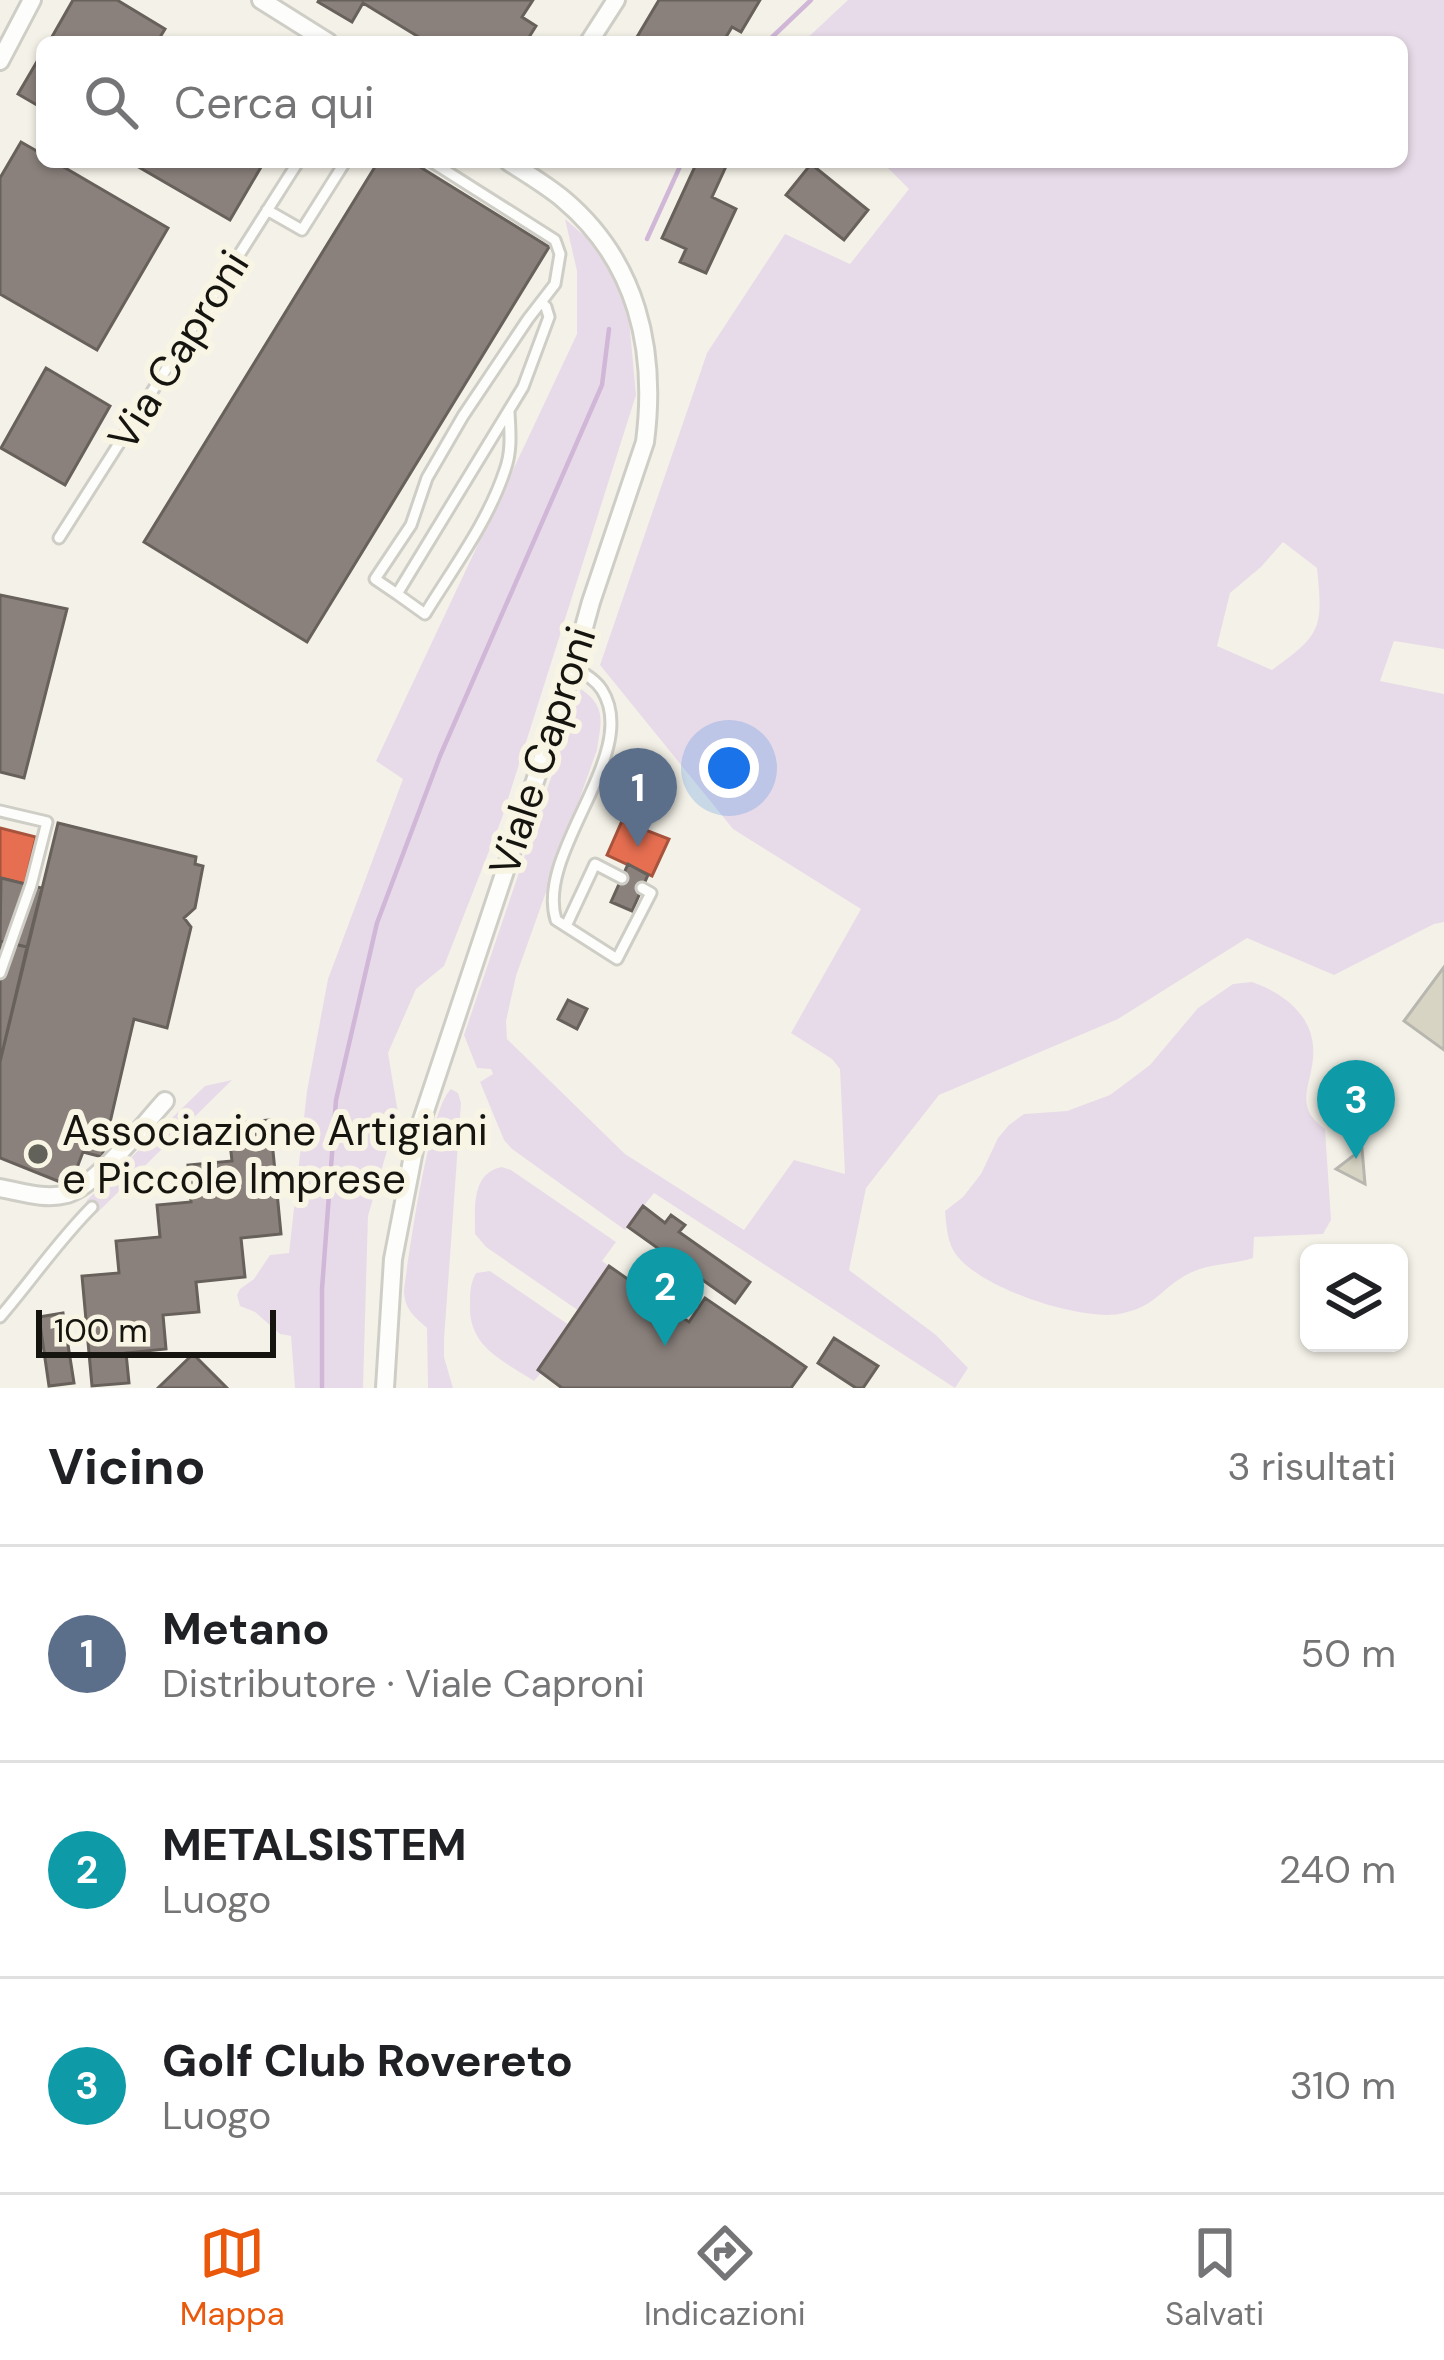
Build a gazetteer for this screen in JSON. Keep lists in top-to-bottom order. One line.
{"streets":{"street":["Viale Caproni"],"lane":["Via Caproni"]},"places":["Associazione Artigiani e Piccole Imprese"],"scale_bar":"100 m","page":{"search":"Cerca qui","pins":["1","3","2"],"scale":"100 m","heading":["Vicino","3 risultati"],"list":[{"mark":"1","name":"Metano","note":"Distributore · Viale Caproni","value":"50 m"},{"mark":"2","name":"METALSISTEM","note":"Luogo","value":"240 m"},{"mark":"3","name":"Golf Club Rovereto","note":"Luogo","value":"310 m"}],"nav":["Mappa","Indicazioni","Salvati"]}}
